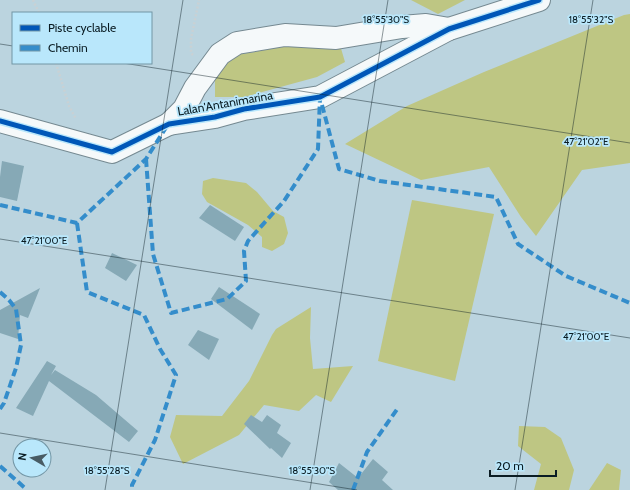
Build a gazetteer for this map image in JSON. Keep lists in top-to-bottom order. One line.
{"streets":{"street":["Lalan'Antanimarina"]},"legend":["Piste cyclable","Chemin"],"scale_bar":"20 m","north":"left","coordinates":["18°55'30\"S","18°55'32\"S","47°21'02\"E","47°21'00\"E","18°55'28\"S"]}
